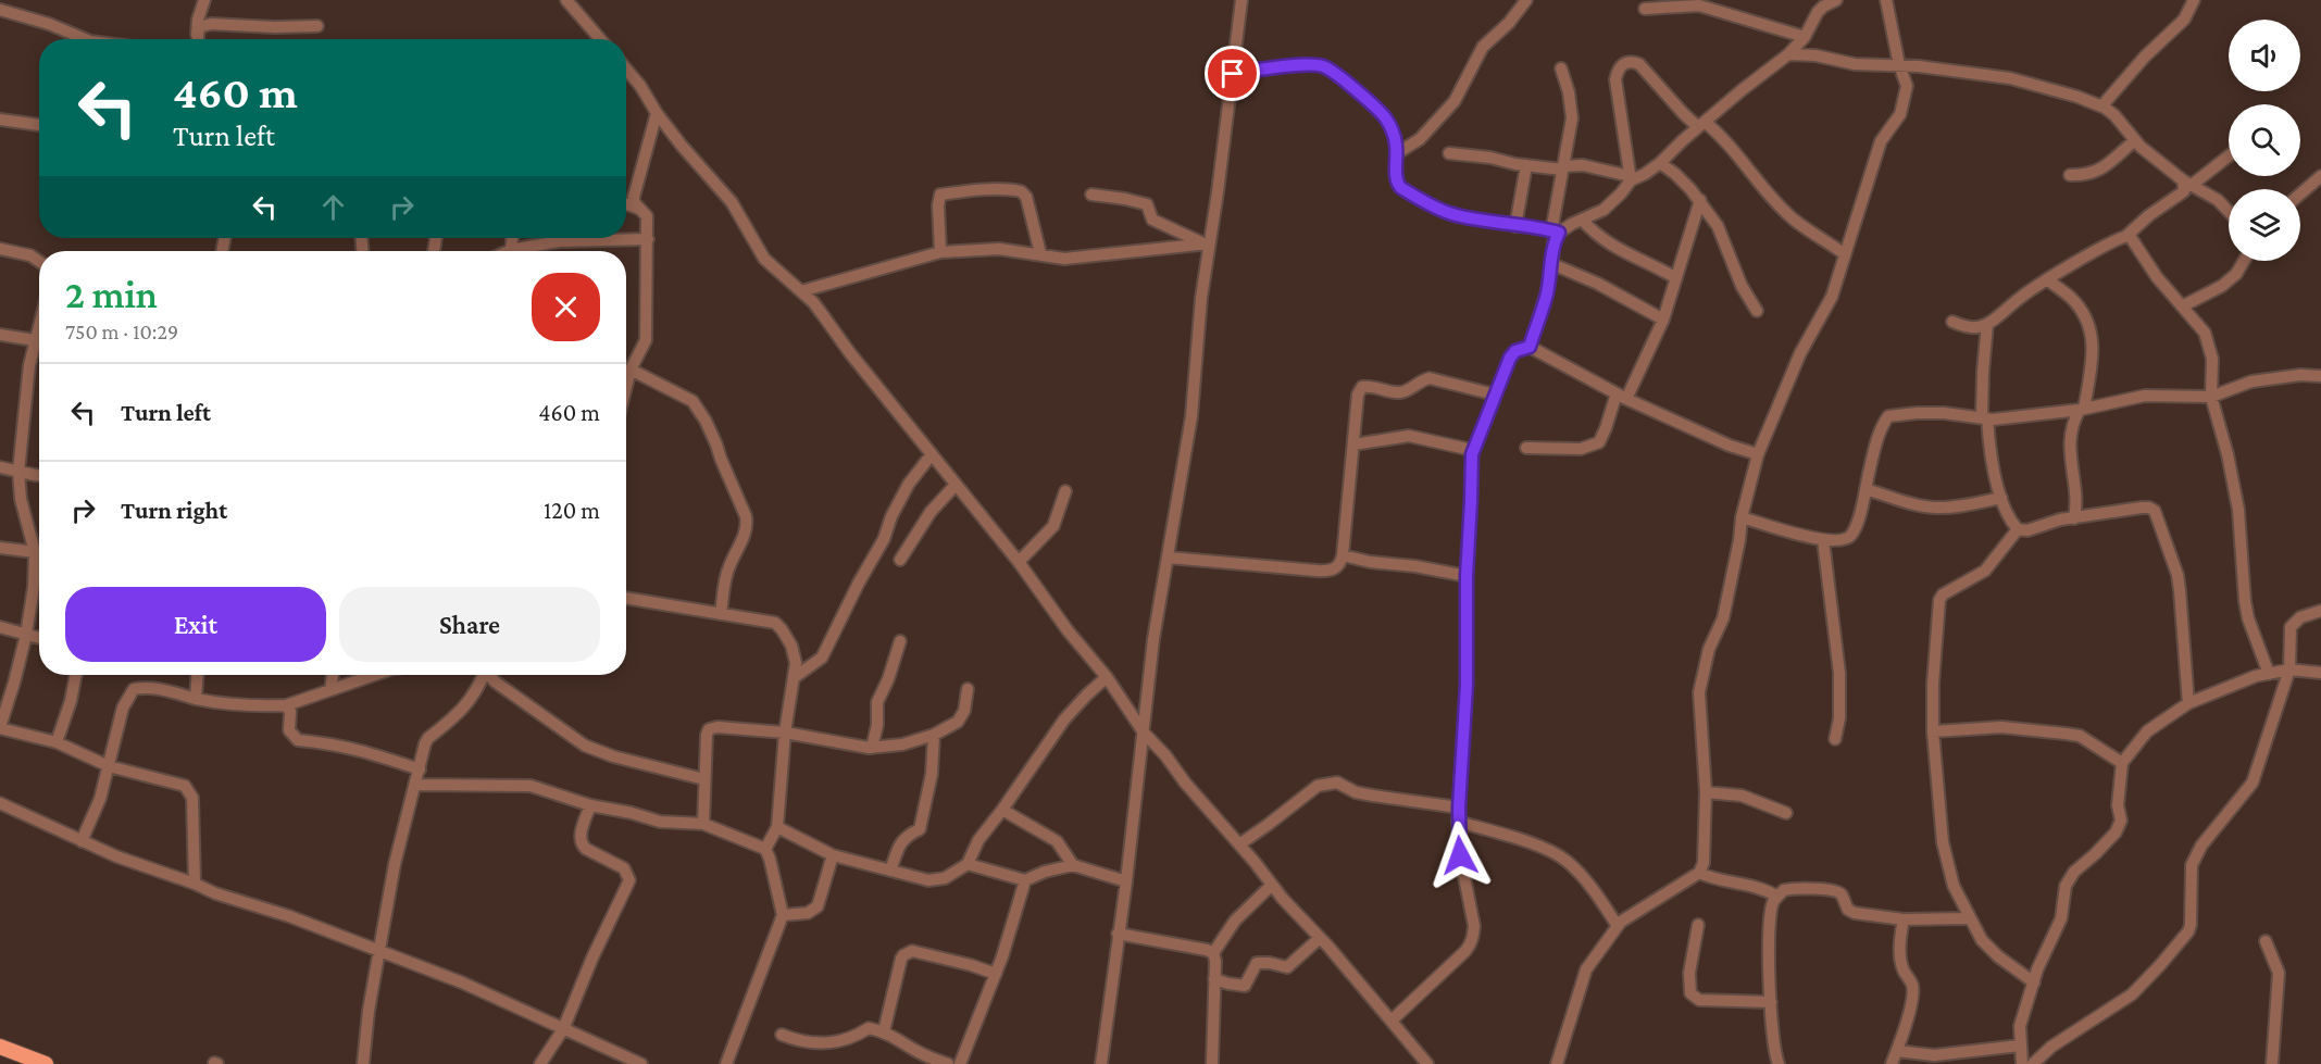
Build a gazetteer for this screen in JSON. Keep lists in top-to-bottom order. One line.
{"page":{"turn":["460 m","Turn left"],"heading":["2 min","750 m · 10:29"],"list":[{"name":"Turn left","value":"460 m"},{"name":"Turn right","value":"120 m"}],"buttons":["Exit","Share"]}}
